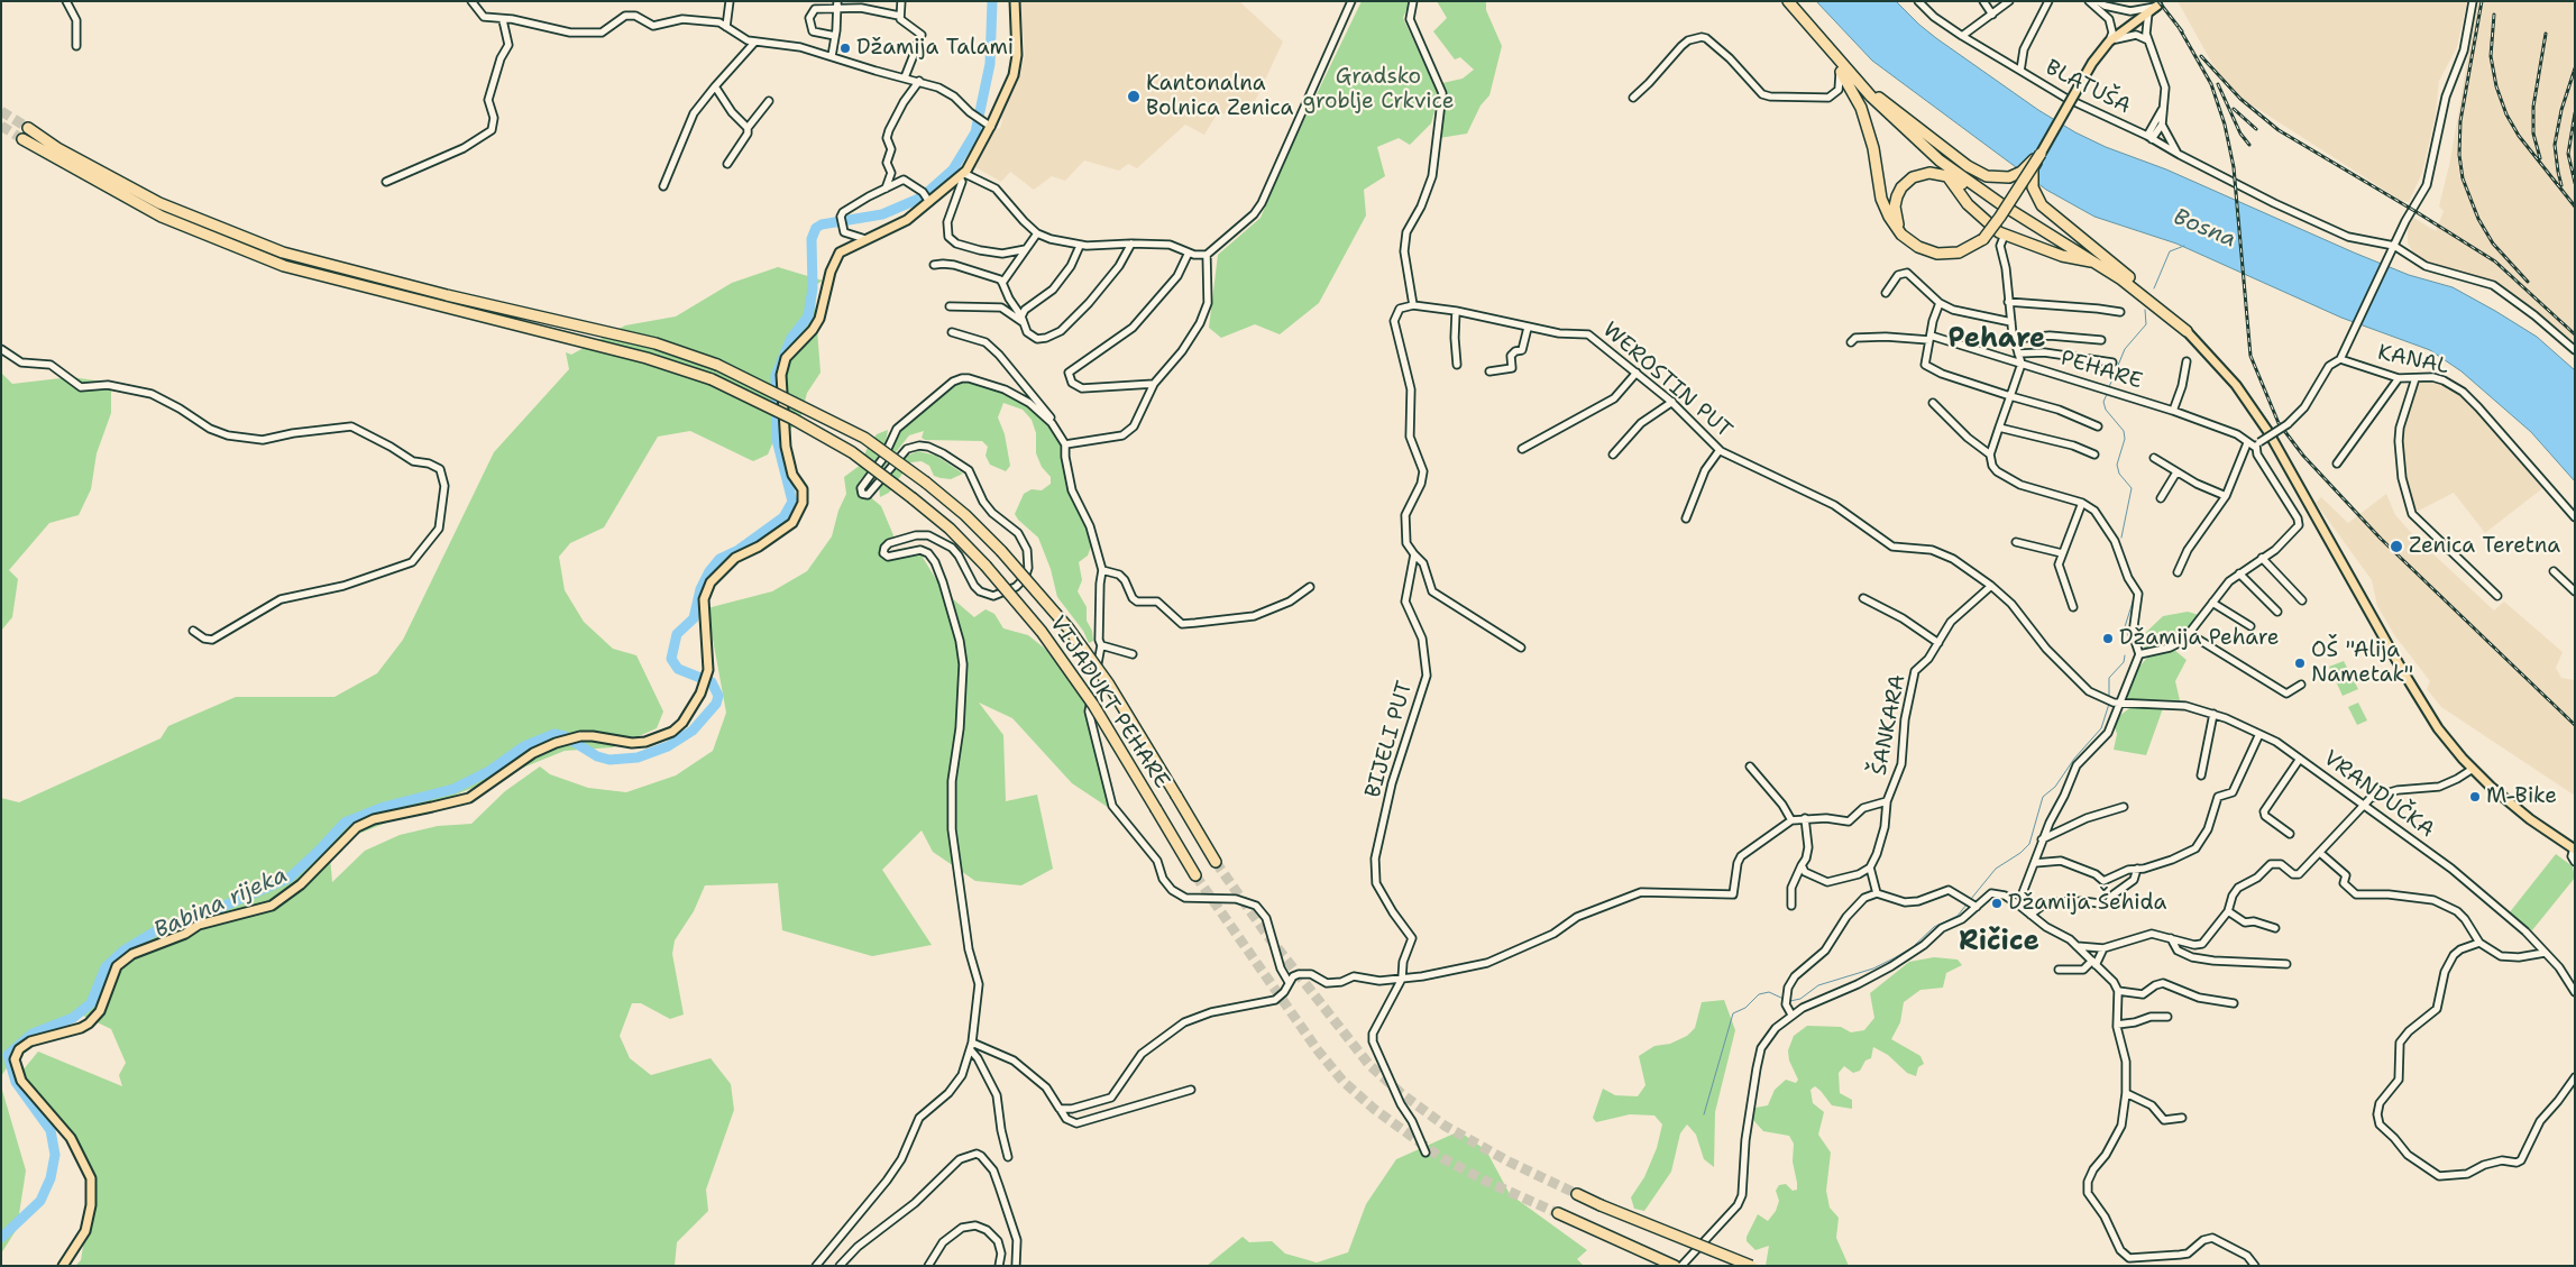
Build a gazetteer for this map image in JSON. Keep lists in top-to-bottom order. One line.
{"streets":{"highway":["VIJADUKT PEHARE"],"street":["BLATUŠA","KANAL","PEHARE","WEROSTIN PUT","ŠANKARA","BIJELI PUT","VRANDUČKA"]},"crossings":[["WEROSTIN PUT","ŠANKARA"],["WEROSTIN PUT","BIJELI PUT"],["WEROSTIN PUT","VRANDUČKA"]],"districts":["Pehare","Ričice"],"water":["Bosna","Babina rijeka"],"parks":["Gradsko groblje Crkvice"],"places":["Džamija Talami","Kantonalna Bolnica Zenica","Zenica Teretna","Džamija Pehare","OŠ \"Alija Nametak\"","M-Bike","Džamija Šehida"]}
